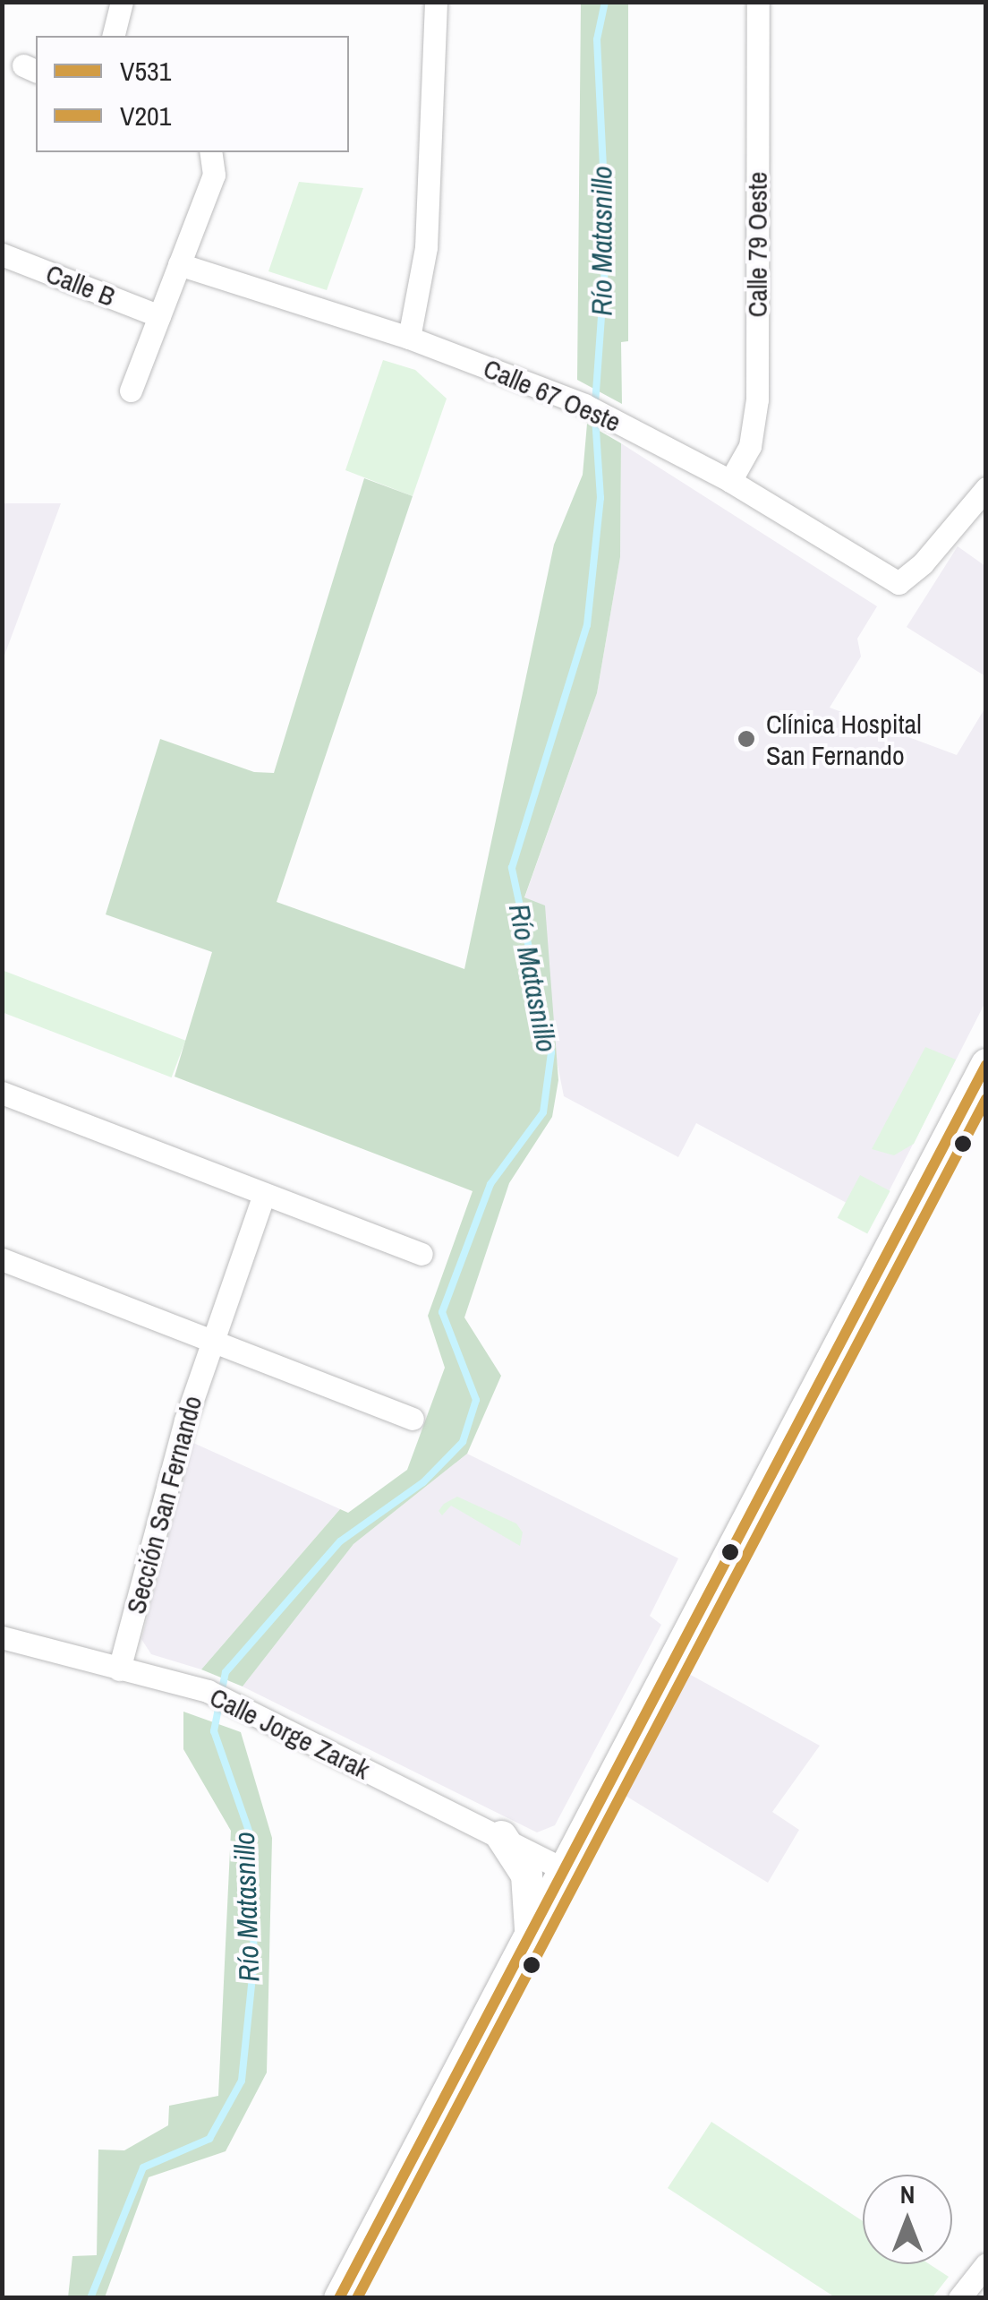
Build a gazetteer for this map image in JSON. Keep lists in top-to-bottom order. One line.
{"streets":{"street":["Calle 79 Oeste","Calle B","Calle 67 Oeste","Sección San Fernando","Calle Jorge Zarak"]},"crossings":[["Calle 79 Oeste","Calle 67 Oeste"],["Sección San Fernando","Calle Jorge Zarak"]],"water":["Río Matasnillo"],"places":["Clínica Hospital San Fernando"],"lines":["transit line V531","transit line V201"],"legend":["V531","V201"],"north":"top"}
